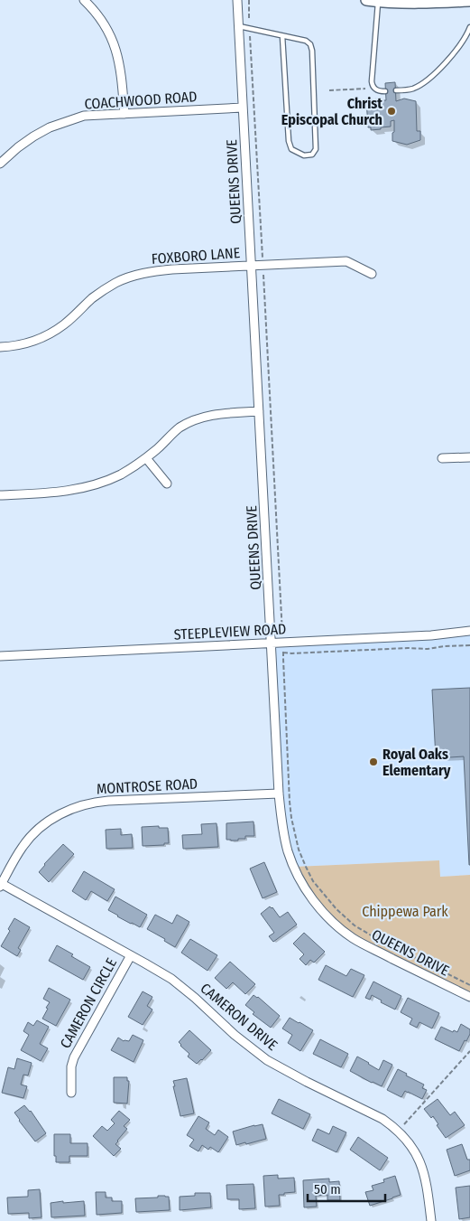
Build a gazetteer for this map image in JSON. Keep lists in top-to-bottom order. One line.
{"streets":{"street":["COACHWOOD ROAD","QUEENS DRIVE","FOXBORO LANE","STEEPLEVIEW ROAD","MONTROSE ROAD","CAMERON CIRCLE","CAMERON DRIVE"]},"crossings":[["COACHWOOD ROAD","QUEENS DRIVE"],["QUEENS DRIVE","FOXBORO LANE"],["QUEENS DRIVE","STEEPLEVIEW ROAD"],["QUEENS DRIVE","MONTROSE ROAD"],["MONTROSE ROAD","CAMERON DRIVE"],["CAMERON CIRCLE","CAMERON DRIVE"]],"parks":["Chippewa Park"],"places":["Christ Episcopal Church","Royal Oaks Elementary"],"scale_bar":"50 m"}
